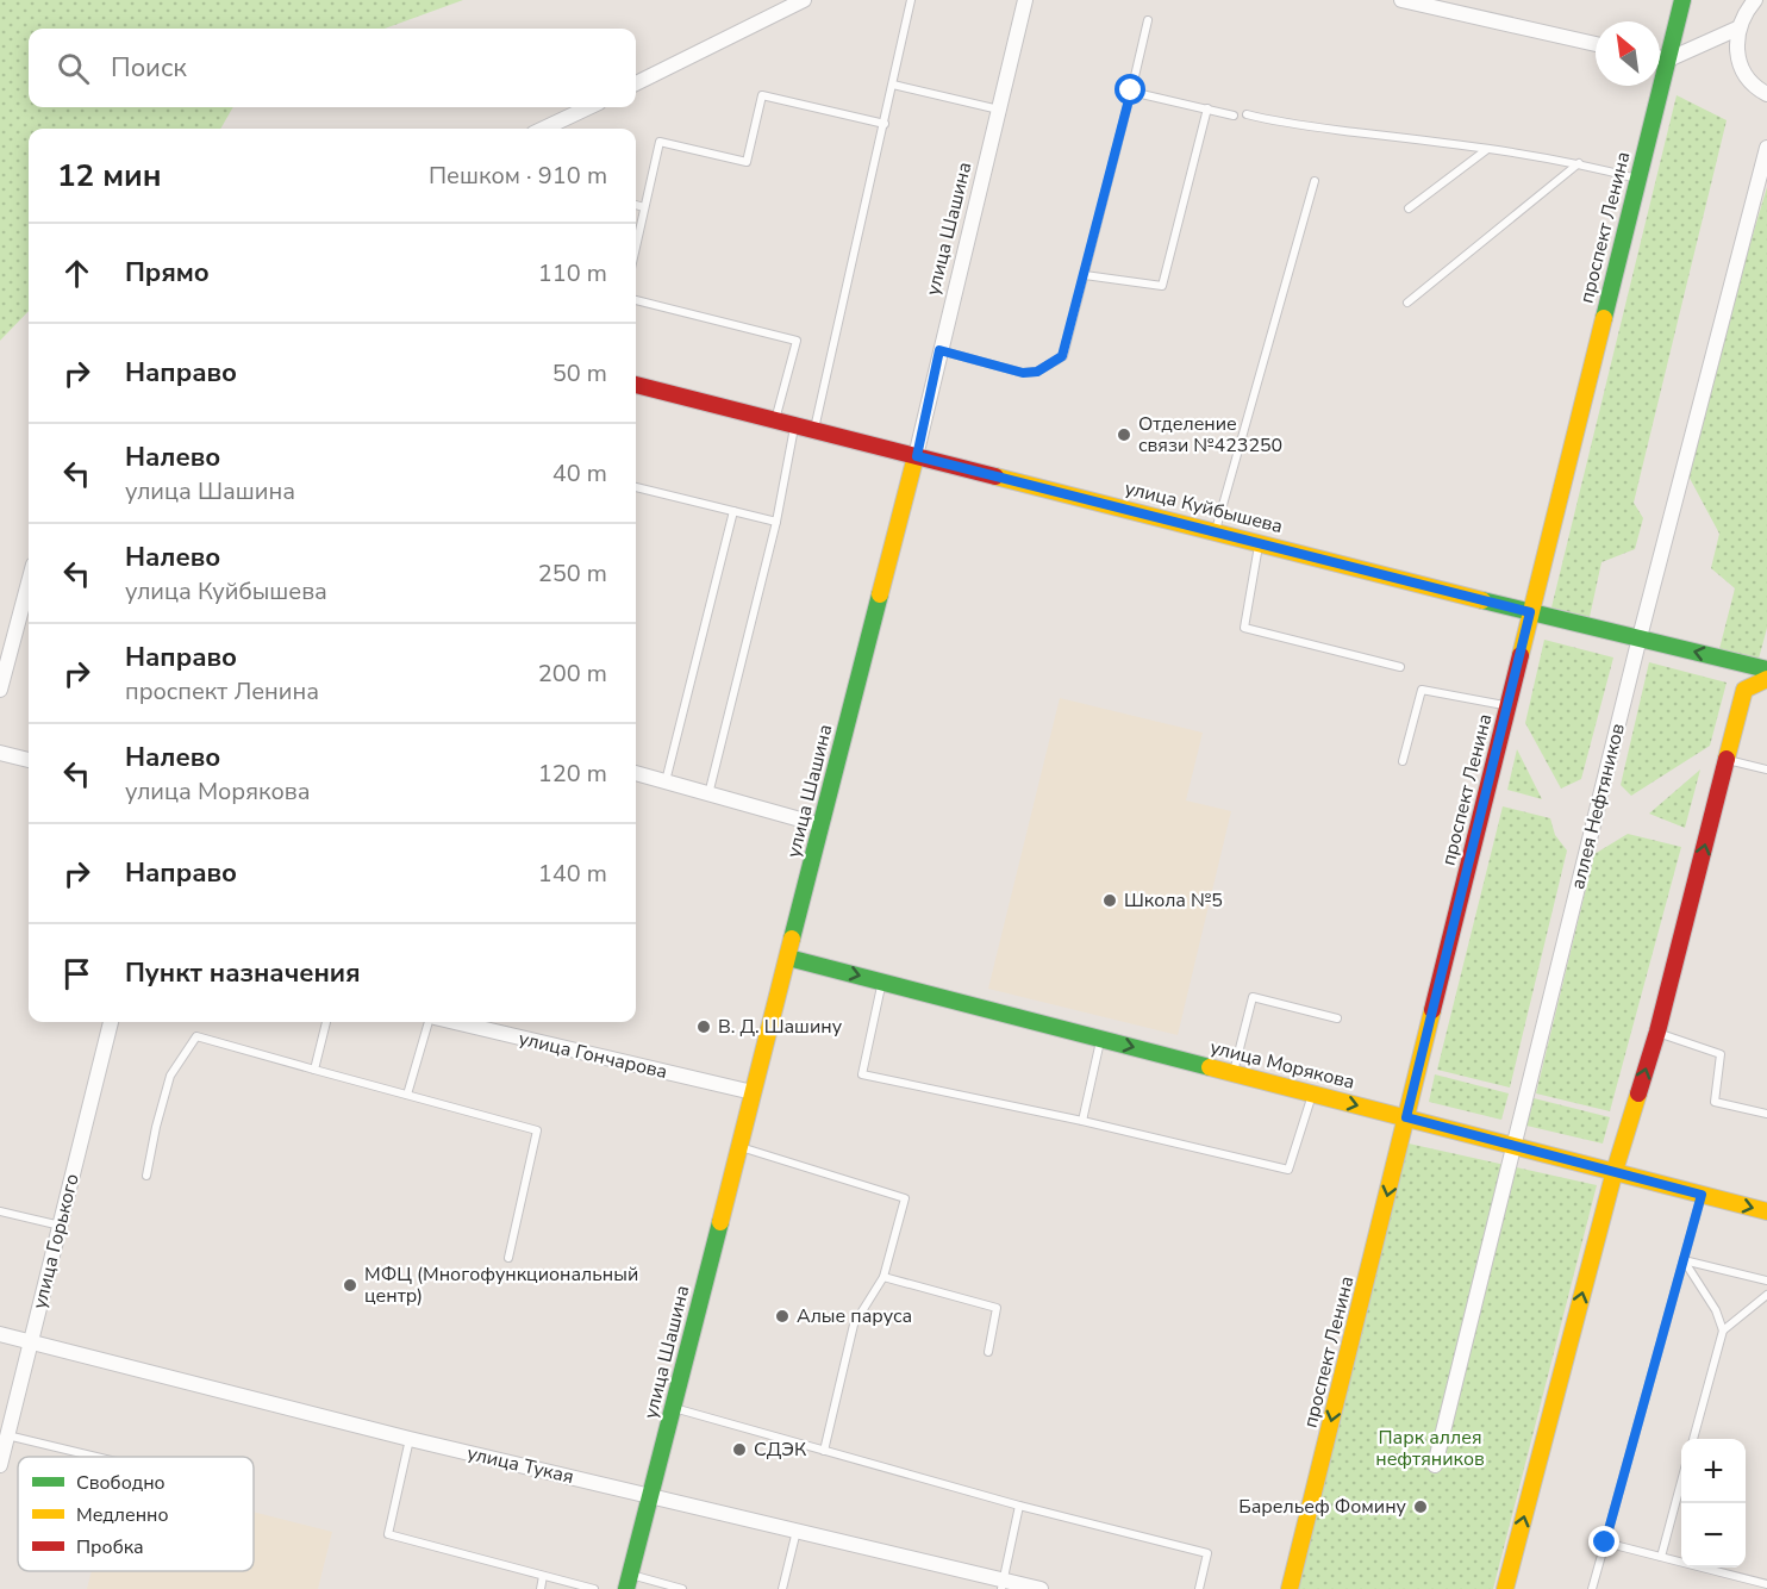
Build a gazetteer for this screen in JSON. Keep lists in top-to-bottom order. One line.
{"streets":{"main road":["проспект Ленина","улица Шашина","улица Куйбышева","улица Морякова"],"street":["аллея Нефтяников","улица Гончарова","улица Горького","улица Тукая"]},"crossings":[["проспект Ленина","улица Куйбышева"],["проспект Ленина","улица Морякова"],["улица Шашина","улица Куйбышева"],["улица Шашина","улица Гончарова"],["улица Шашина","улица Морякова"],["улица Шашина","улица Тукая"],["улица Куйбышева","аллея Нефтяников"],["аллея Нефтяников","улица Морякова"],["улица Горького","улица Тукая"]],"one_way":["улица Морякова"],"parks":["Парк аллея нефтяников"],"places":["Отделение связи №423250","Школа №5","В. Д. Шашину","МФЦ (Многофункциональный центр)","Алые паруса","СДЭК","Барельеф Фомину"],"legend":["Свободно","Медленно","Пробка"],"north":"top left","page":{"search":"Поиск","heading":["12 мин","Пешком · 910 m"],"list":[["Прямо","110 m"],["Направо","50 m"],["Налево","улица Шашина","40 m"],["Налево","улица Куйбышева","250 m"],["Направо","проспект Ленина","200 m"],["Налево","улица Морякова","120 m"],["Направо","140 m"],"Пункт назначения"],"map_buttons":["+","−"]}}
